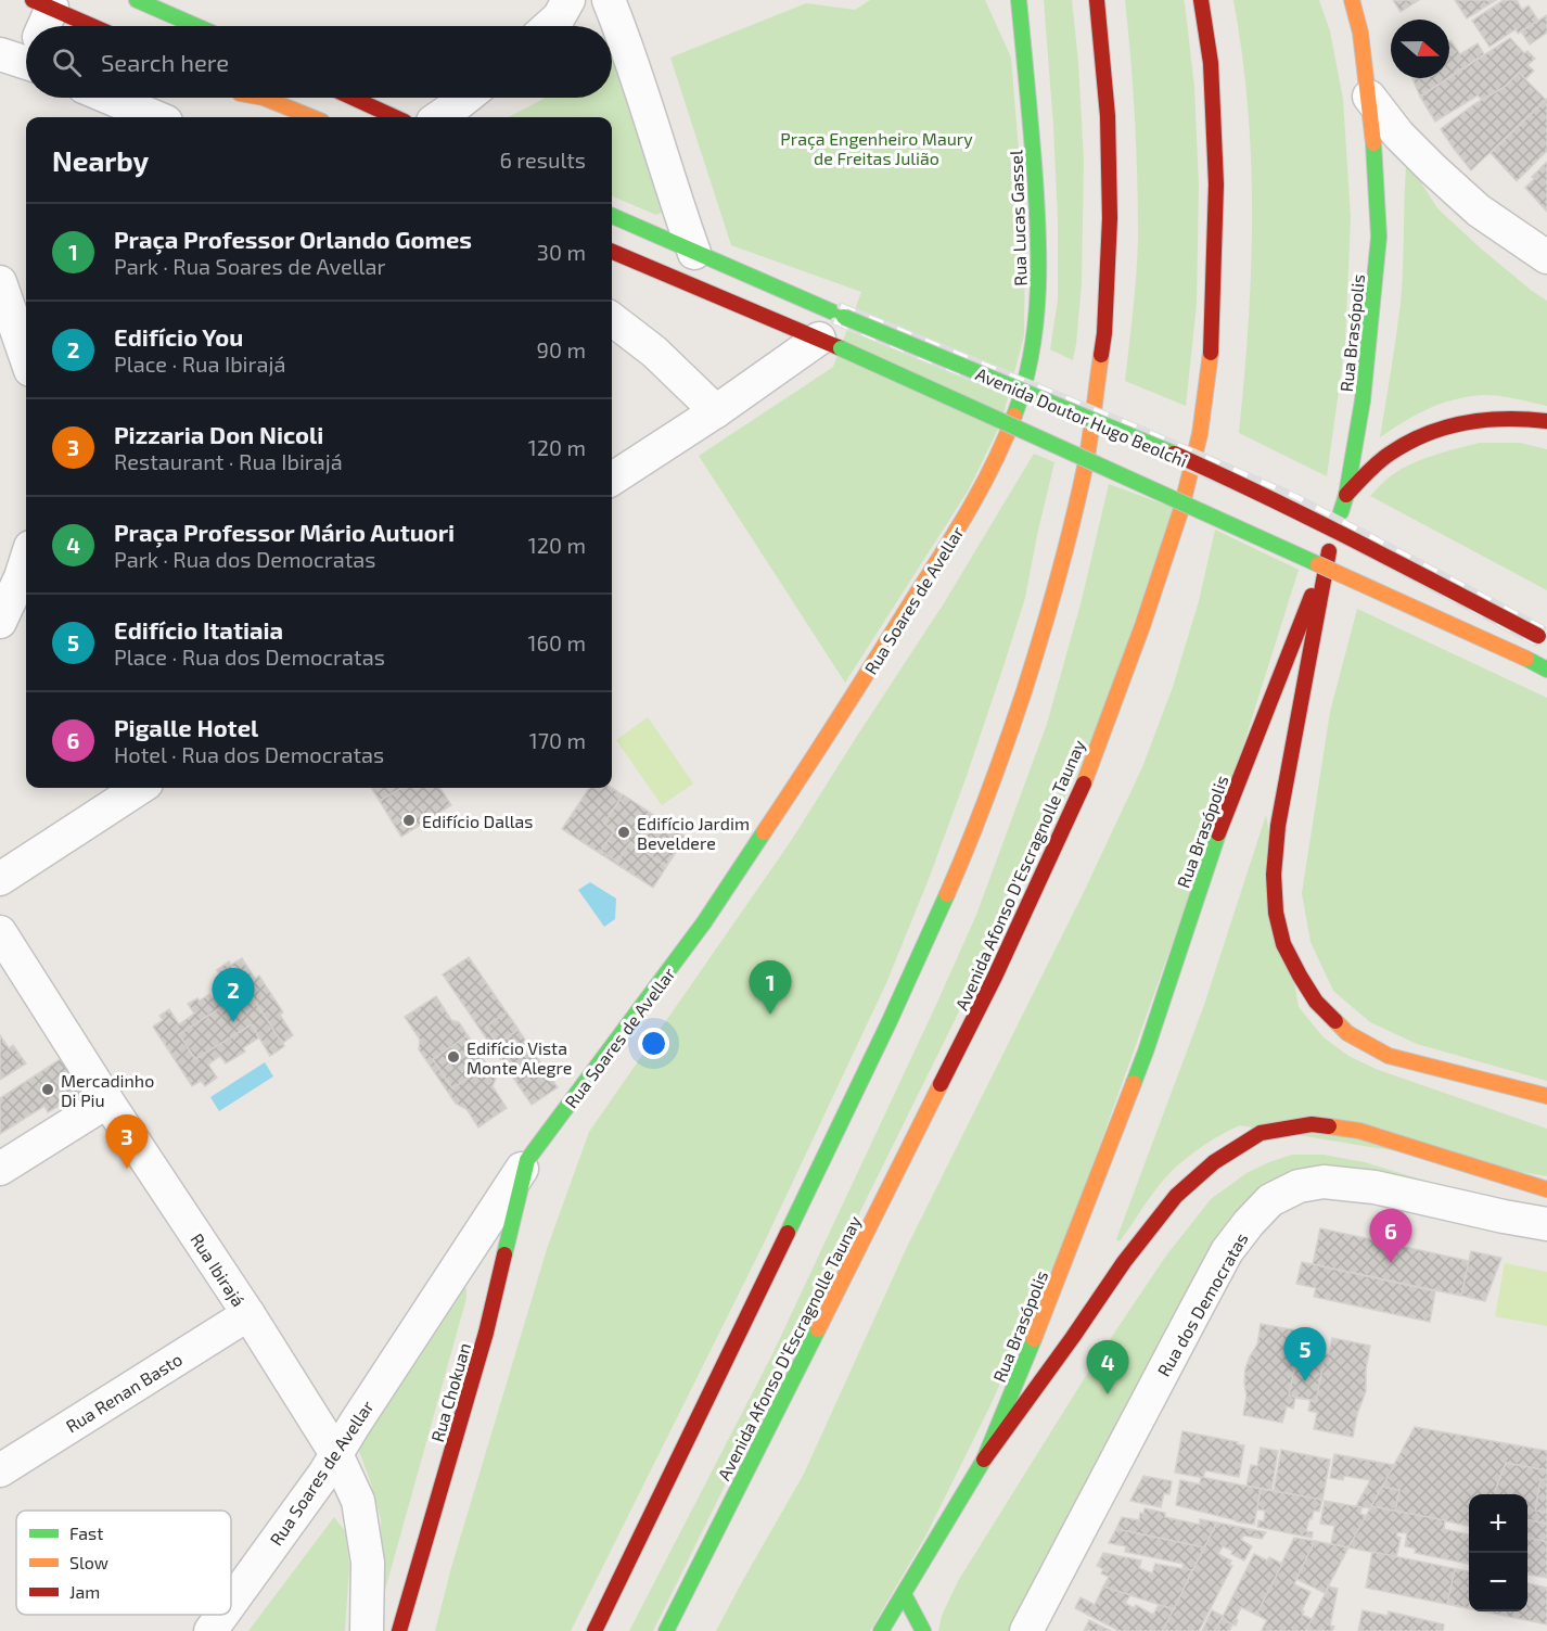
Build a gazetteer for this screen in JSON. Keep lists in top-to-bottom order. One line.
{"streets":{"main road":["Rua Lucas Gassel","Rua Brasópolis","Avenida Doutor Hugo Beolchi","Rua Soares de Avellar","Avenida Afonso D'Escragnolle Taunay","Rua Chokuan"],"street":["Rua Ibirajá","Rua dos Democratas","Rua Renan Basto"]},"crossings":[["Rua Lucas Gassel","Rua Soares de Avellar"],["Rua Soares de Avellar","Rua Ibirajá"],["Rua Soares de Avellar","Rua Chokuan"],["Rua Ibirajá","Rua Renan Basto"]],"parks":["Praça Engenheiro Maury de Freitas Julião"],"places":["Edifício Dallas","Edifício Jardim Beveldere","Edifício Vista Monte Alegre","Mercadinho Di Piu"],"legend":["Fast","Slow","Jam"],"north":"right","page":{"search":"Search here","heading":["Nearby","6 results"],"list":[{"mark":"1","name":"Praça Professor Orlando Gomes","note":"Park · Rua Soares de Avellar","value":"30 m"},{"mark":"2","name":"Edifício You","note":"Place · Rua Ibirajá","value":"90 m"},{"mark":"3","name":"Pizzaria Don Nicoli","note":"Restaurant · Rua Ibirajá","value":"120 m"},{"mark":"4","name":"Praça Professor Mário Autuori","note":"Park · Rua dos Democratas","value":"120 m"},{"mark":"5","name":"Edifício Itatiaia","note":"Place · Rua dos Democratas","value":"160 m"},{"mark":"6","name":"Pigalle Hotel","note":"Hotel · Rua dos Democratas","value":"170 m"}],"pins":["1","2","3","6","5","4"],"map_buttons":["+","−"]}}
